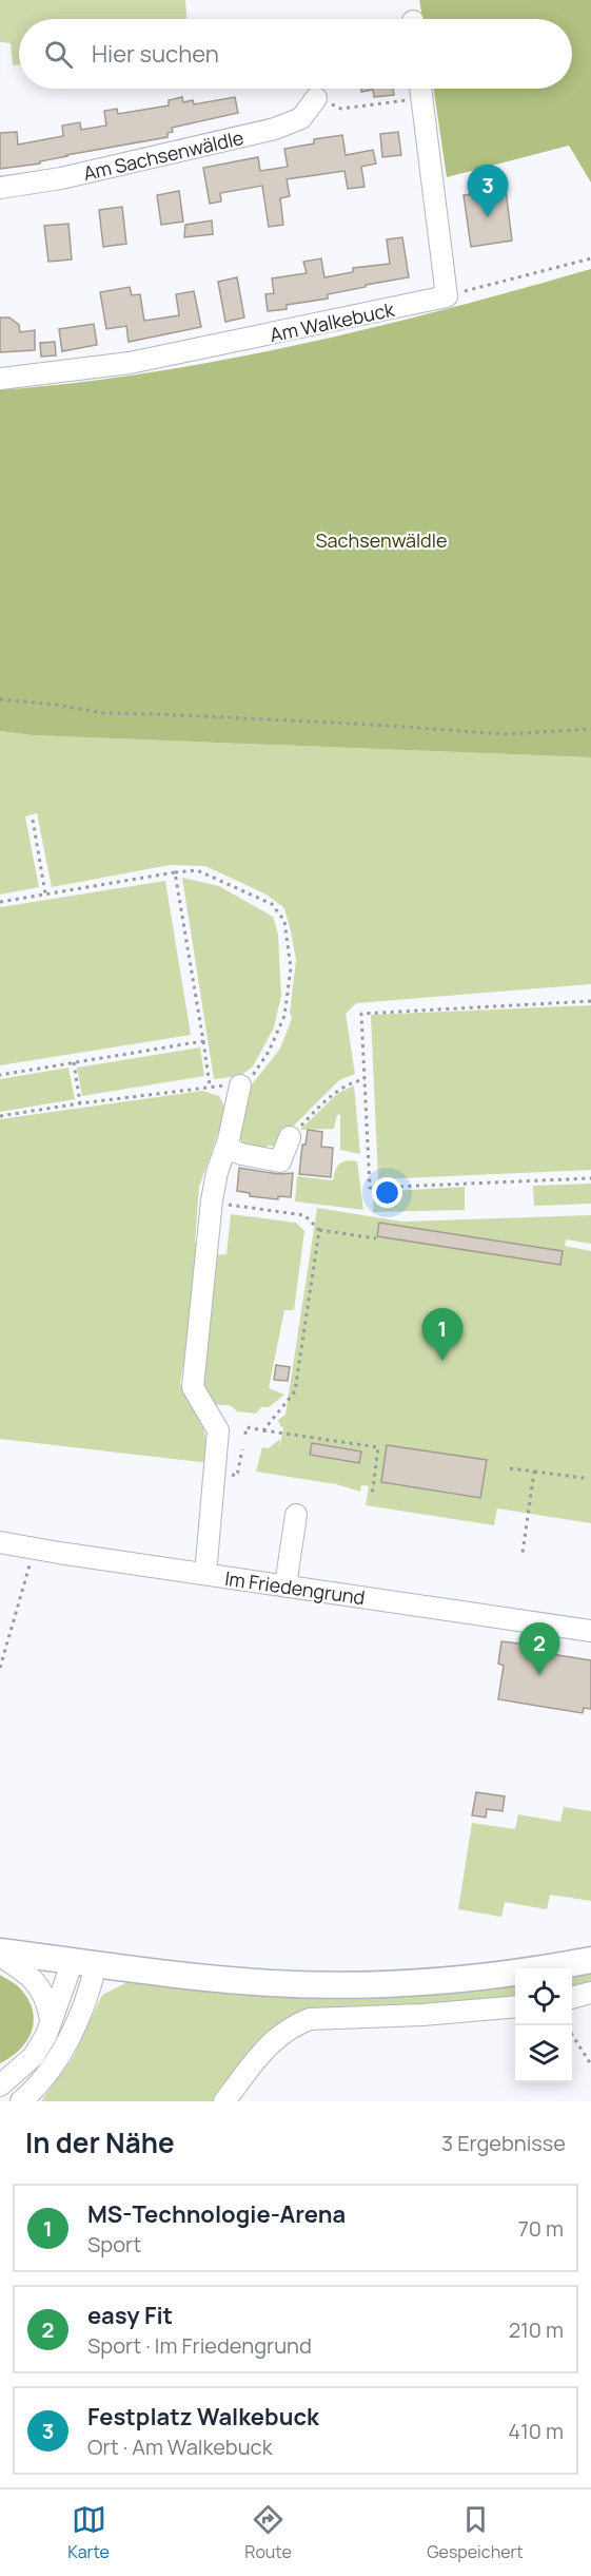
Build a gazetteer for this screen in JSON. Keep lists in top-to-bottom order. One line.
{"streets":{"street":["Am Sachsenwäldle","Am Walkebuck","Im Friedengrund"]},"parks":["Sachsenwäldle"],"page":{"search":"Hier suchen","pins":["3","1","2"],"heading":["In der Nähe","3 Ergebnisse"],"list":[{"mark":"1","name":"MS-Technologie-Arena","note":"Sport","value":"70 m"},{"mark":"2","name":"easy Fit","note":"Sport · Im Friedengrund","value":"210 m"},{"mark":"3","name":"Festplatz Walkebuck","note":"Ort · Am Walkebuck","value":"410 m"}],"nav":["Karte","Route","Gespeichert"]}}
